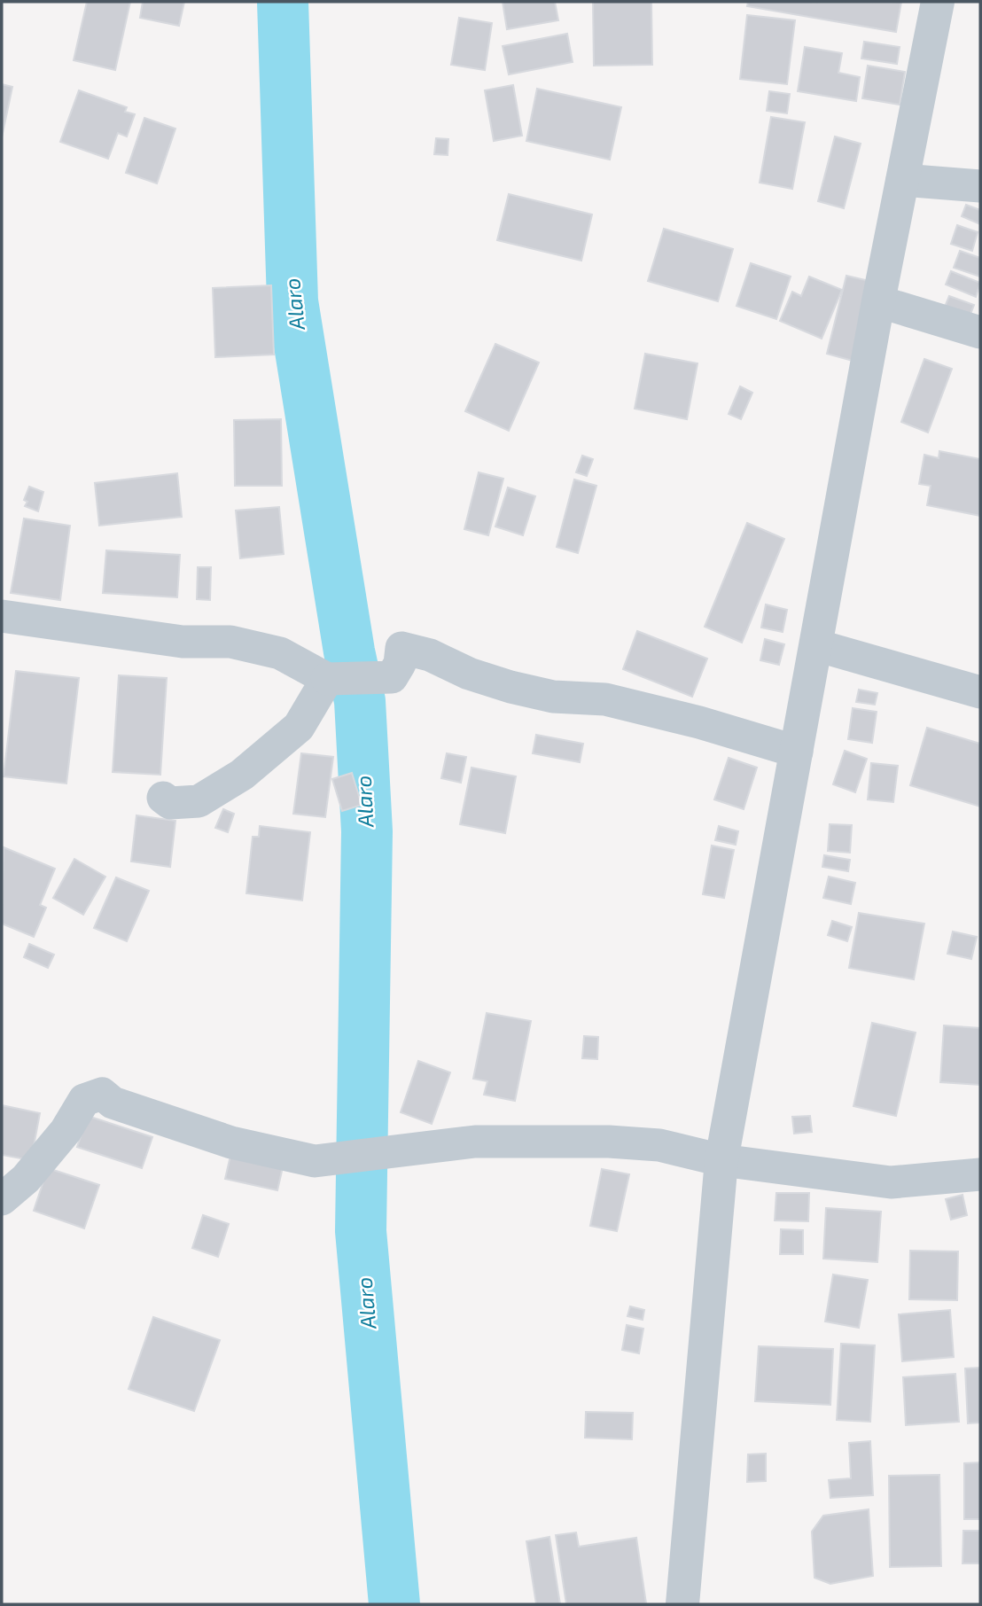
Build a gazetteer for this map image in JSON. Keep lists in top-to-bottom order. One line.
{"water":["Alaro"]}
